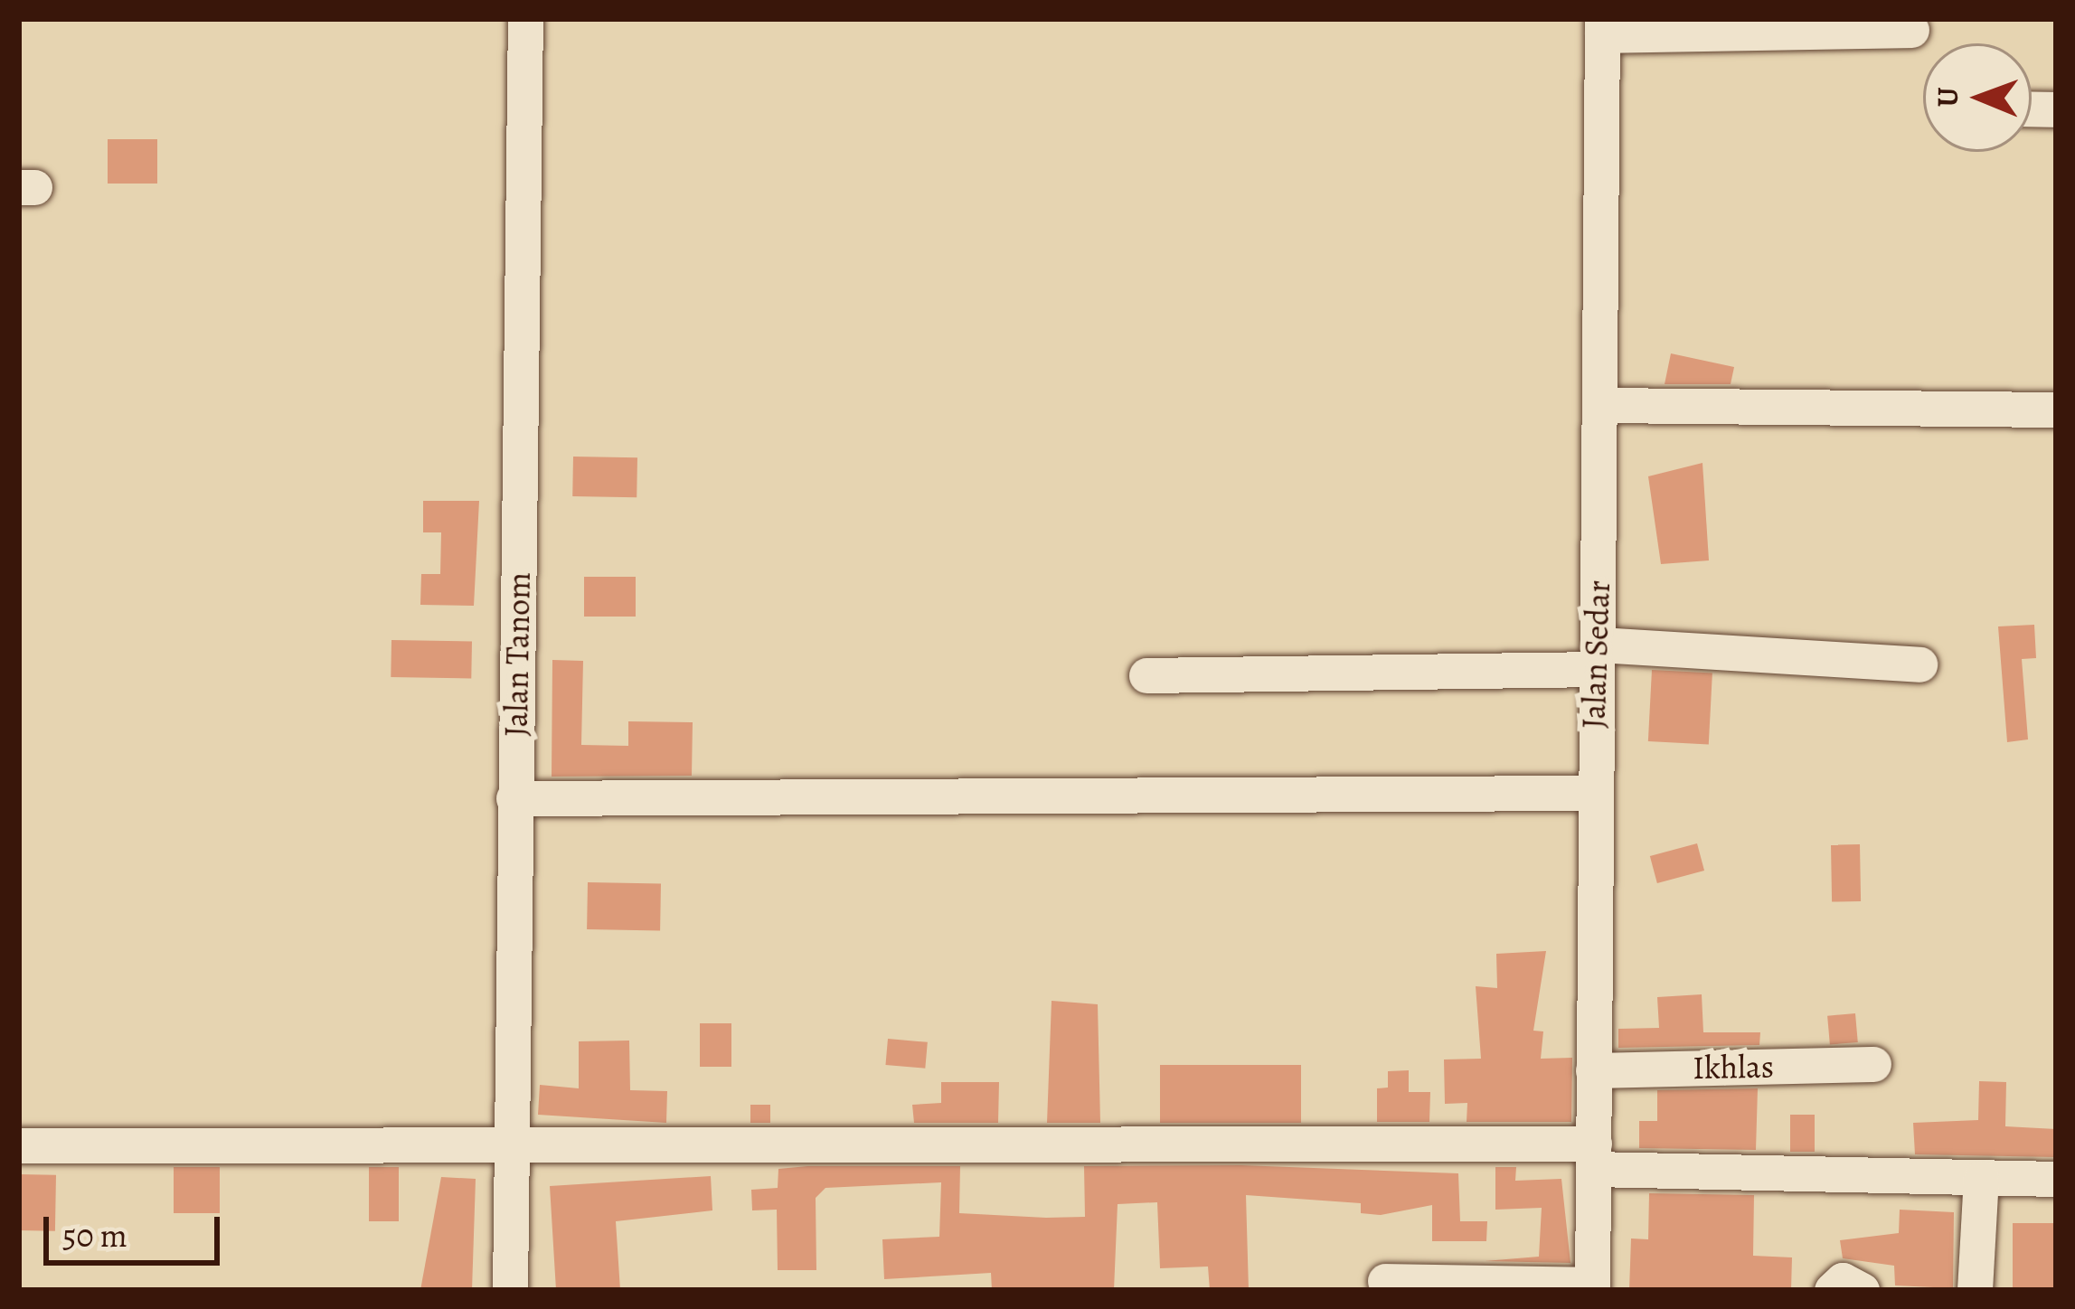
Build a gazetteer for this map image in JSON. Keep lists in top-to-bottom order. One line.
{"streets":{"street":["Jalan Tanom","Jalan Sedar","Ikhlas"]},"crossings":[["Jalan Sedar","Ikhlas"]],"scale_bar":"50 m","north":"left"}
